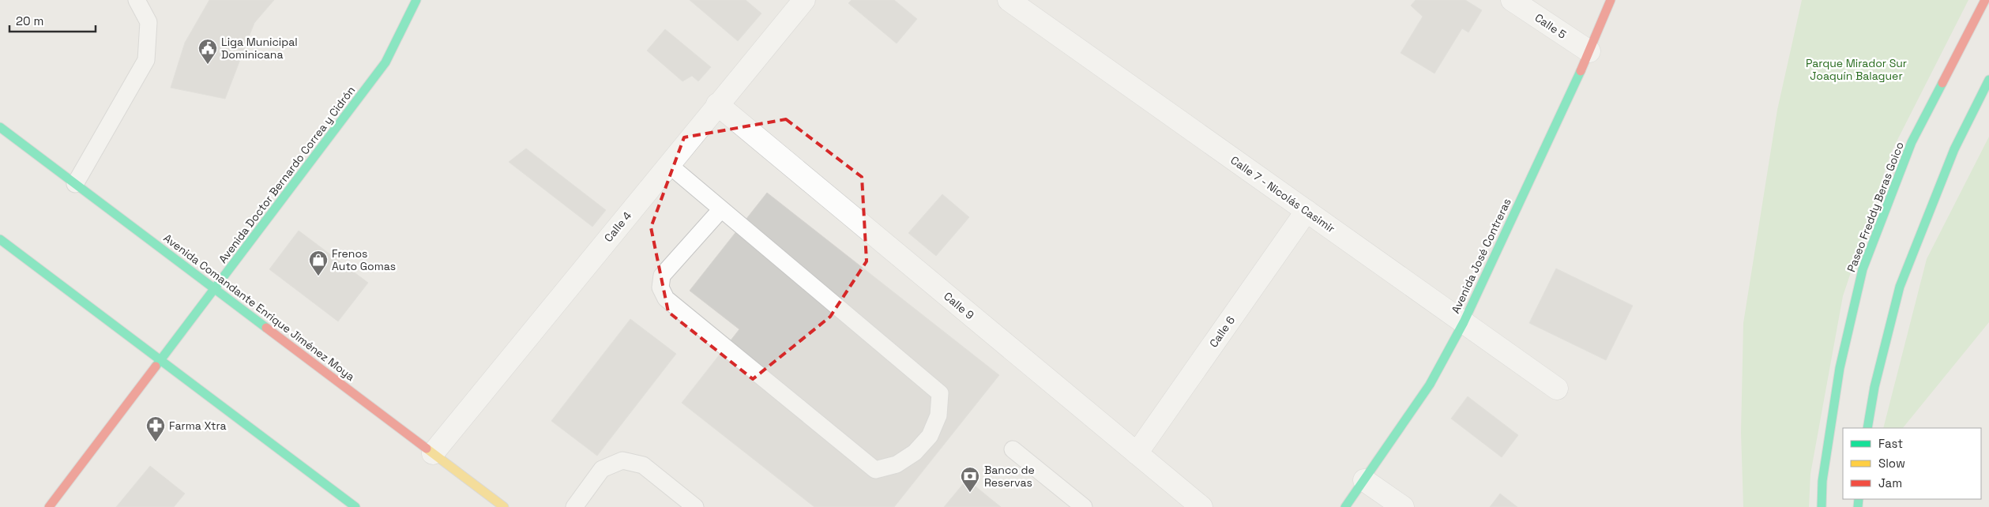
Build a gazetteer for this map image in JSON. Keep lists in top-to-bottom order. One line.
{"streets":{"main road":["Avenida Doctor Bernardo Correa y Cidrón","Paseo Freddy Beras Goico","Avenida José Contreras","Avenida Comandante Enrique Jiménez Moya"],"street":["Calle 5","Calle 7 - Nicolás Casimir","Calle 4","Calle 9","Calle 6"]},"crossings":[["Calle 5","Avenida José Contreras"],["Avenida Doctor Bernardo Correa y Cidrón","Avenida Comandante Enrique Jiménez Moya"],["Calle 7 - Nicolás Casimir","Avenida José Contreras"],["Calle 7 - Nicolás Casimir","Calle 6"],["Calle 4","Calle 9"],["Calle 4","Avenida Comandante Enrique Jiménez Moya"],["Calle 9","Calle 6"]],"parks":["Parque Mirador Sur Joaquín Balaguer"],"places":{"public building":["Liga Municipal Dominicana"],"shop":["Frenos Auto Gomas"],"pharmacy":["Farma Xtra"],"bank":["Banco de Reservas"]},"legend":["Fast","Slow","Jam"],"scale_bar":"20 m"}
